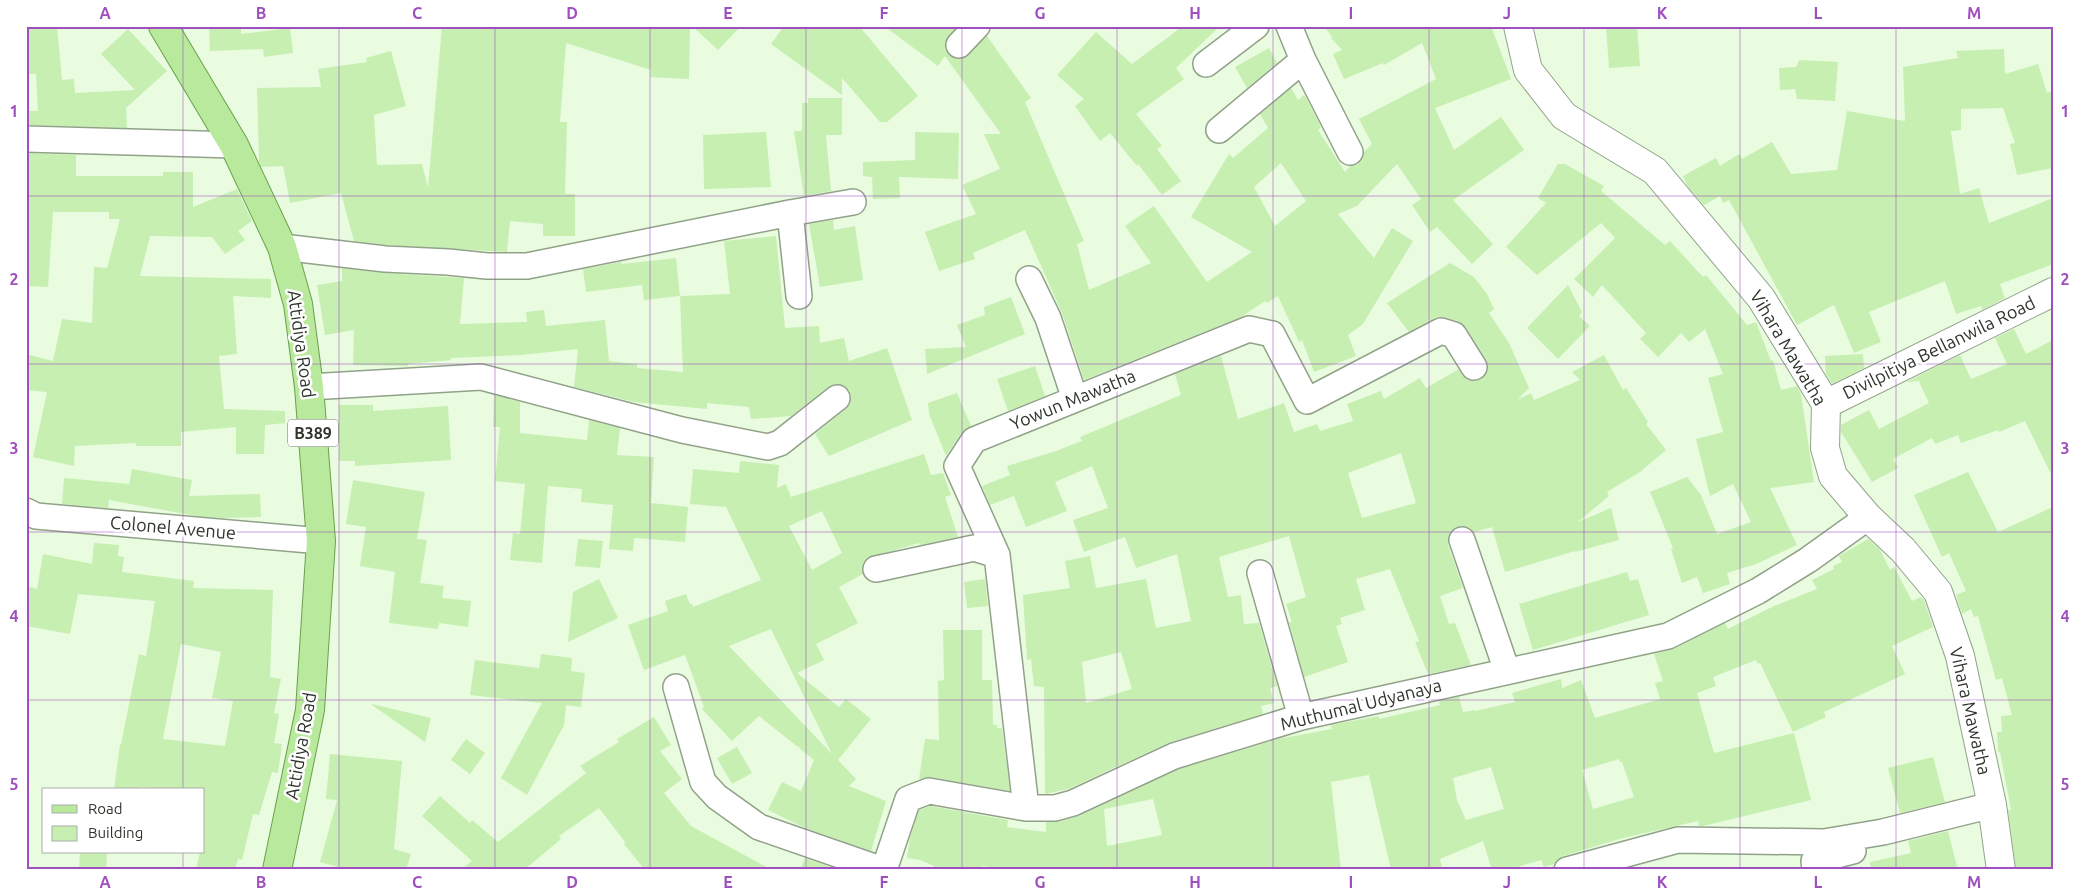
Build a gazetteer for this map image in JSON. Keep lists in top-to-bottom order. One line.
{"streets":{"main road":["Attidiya Road","B389"],"street":["Vihara Mawatha","Divilpitiya Bellanwila Road","Yowun Mawatha","Colonel Avenue","Muthumal Udyanaya"]},"crossings":[["Attidiya Road","Colonel Avenue"],["Vihara Mawatha","Divilpitiya Bellanwila Road"],["Vihara Mawatha","Muthumal Udyanaya"],["Yowun Mawatha","Muthumal Udyanaya"]],"legend":["Road","Building"],"grid":{"columns":["A","B","C","D","E","F","G","H","I","J","K","L","M"],"rows":["1","2","3","4","5"]}}
